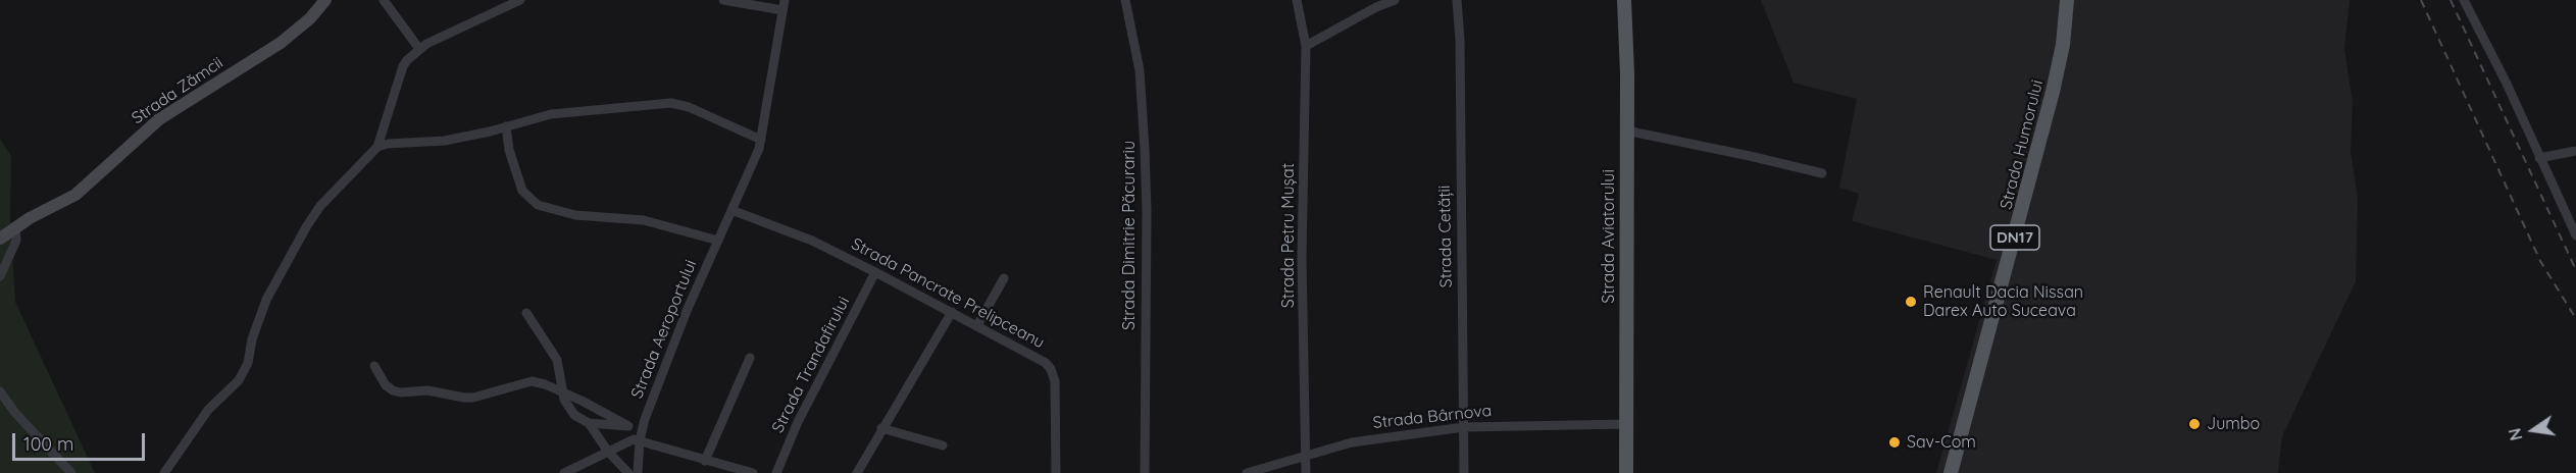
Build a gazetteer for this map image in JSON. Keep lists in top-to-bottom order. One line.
{"streets":{"main road":["Strada Zămcii","Strada Humorului","Strada Aviatorului","DN17"],"street":["Strada Dimitrie Păcurariu","Strada Petru Mușat","Strada Cetății","Strada Pancrate Prelipceanu","Strada Aeroportului","Strada Trandafirului","Strada Bârnova"]},"crossings":[["Strada Petru Mușat","Strada Bârnova"],["Strada Cetății","Strada Bârnova"],["Strada Aviatorului","Strada Bârnova"],["Strada Pancrate Prelipceanu","Strada Aeroportului"],["Strada Pancrate Prelipceanu","Strada Trandafirului"]],"places":["Renault Dacia Nissan Darex Auto Suceava","Jumbo","Sav-Com"],"scale_bar":"100 m","north":"left"}
